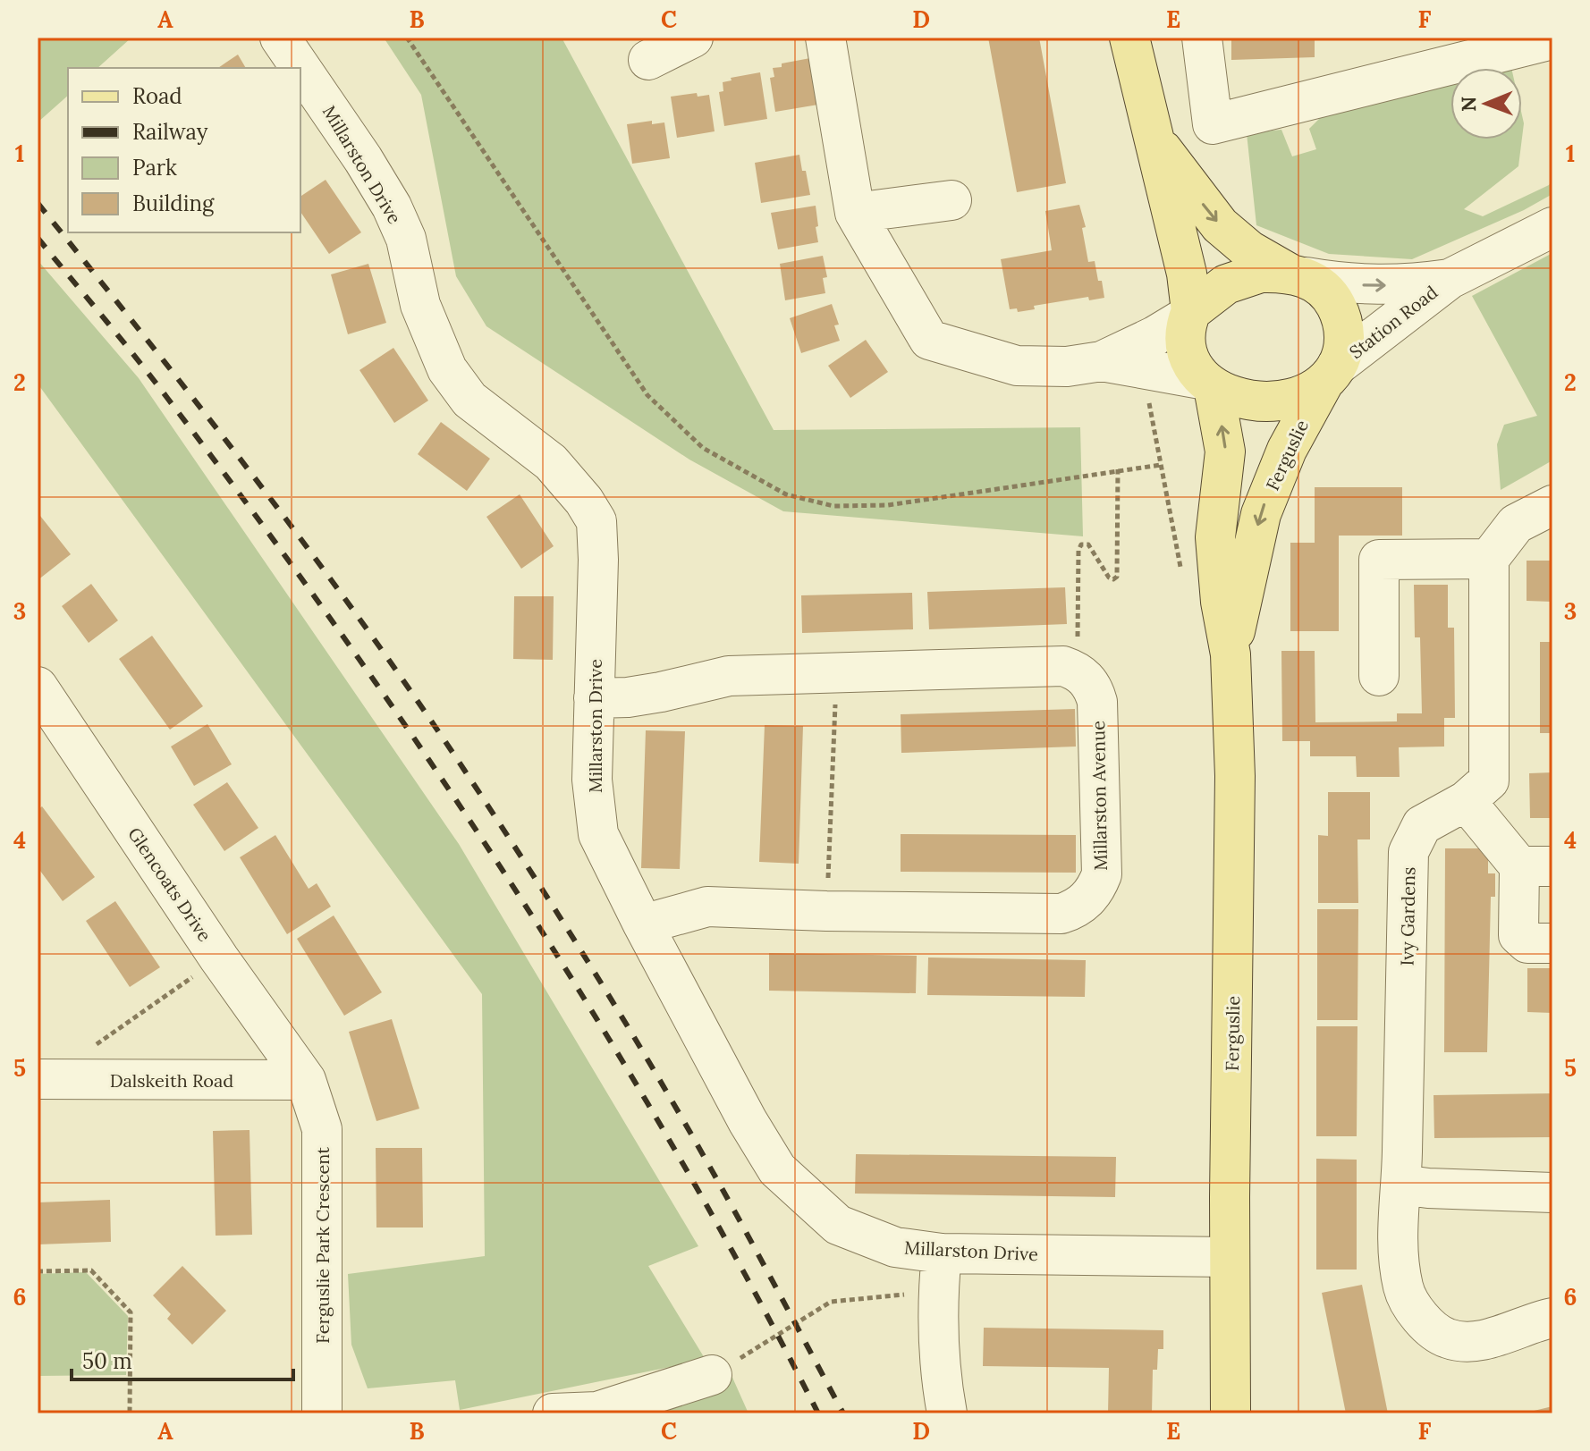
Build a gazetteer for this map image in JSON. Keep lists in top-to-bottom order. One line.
{"streets":{"main road":["Ferguslie"],"street":["Millarston Drive","Station Road","Millarston Avenue","Glencoats Drive","Ivy Gardens","Dalskeith Road","Ferguslie Park Crescent"]},"crossings":[["Millarston Drive","Ferguslie"],["Millarston Drive","Millarston Avenue"],["Station Road","Ferguslie"],["Glencoats Drive","Dalskeith Road"],["Glencoats Drive","Ferguslie Park Crescent"],["Dalskeith Road","Ferguslie Park Crescent"]],"one_way":["Station Road"],"legend":["Road","Railway","Park","Building"],"scale_bar":"50 m","north":"left","grid":{"columns":["A","B","C","D","E","F"],"rows":["1","2","3","4","5","6"]}}
